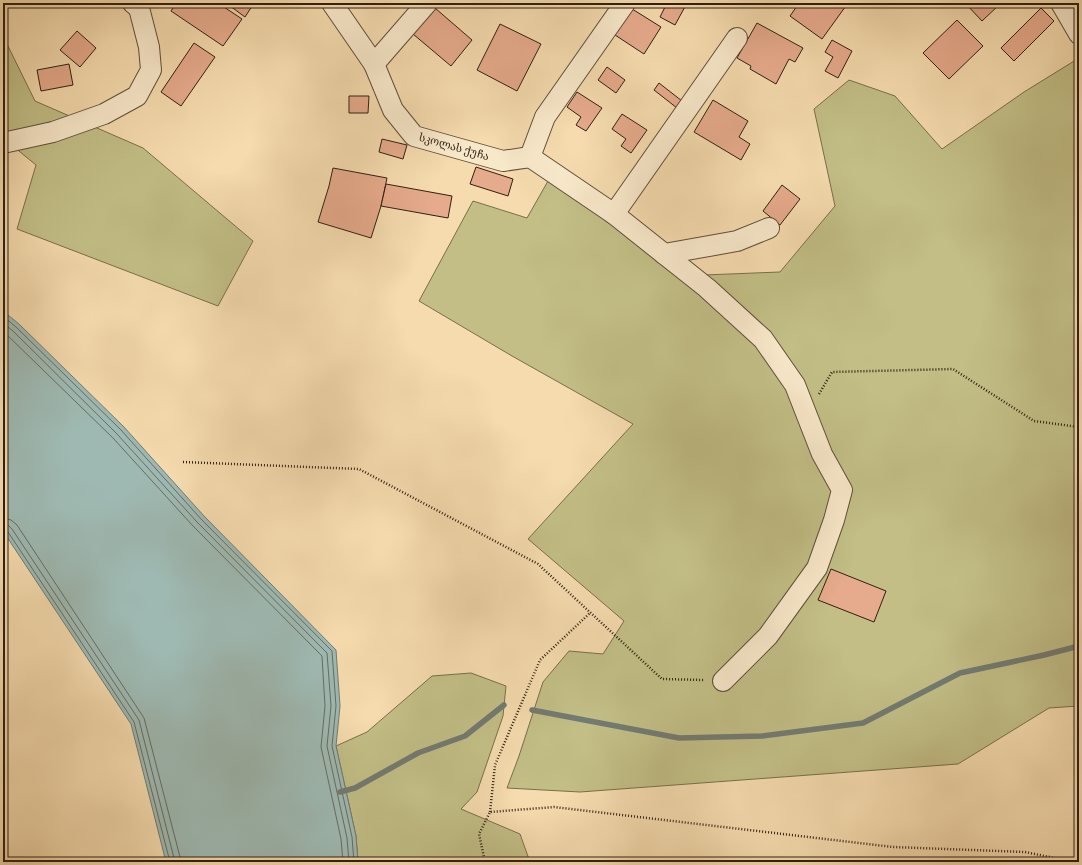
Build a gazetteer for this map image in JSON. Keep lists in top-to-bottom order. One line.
{"streets":{"street":["სკოლას ქუჩა"]}}
